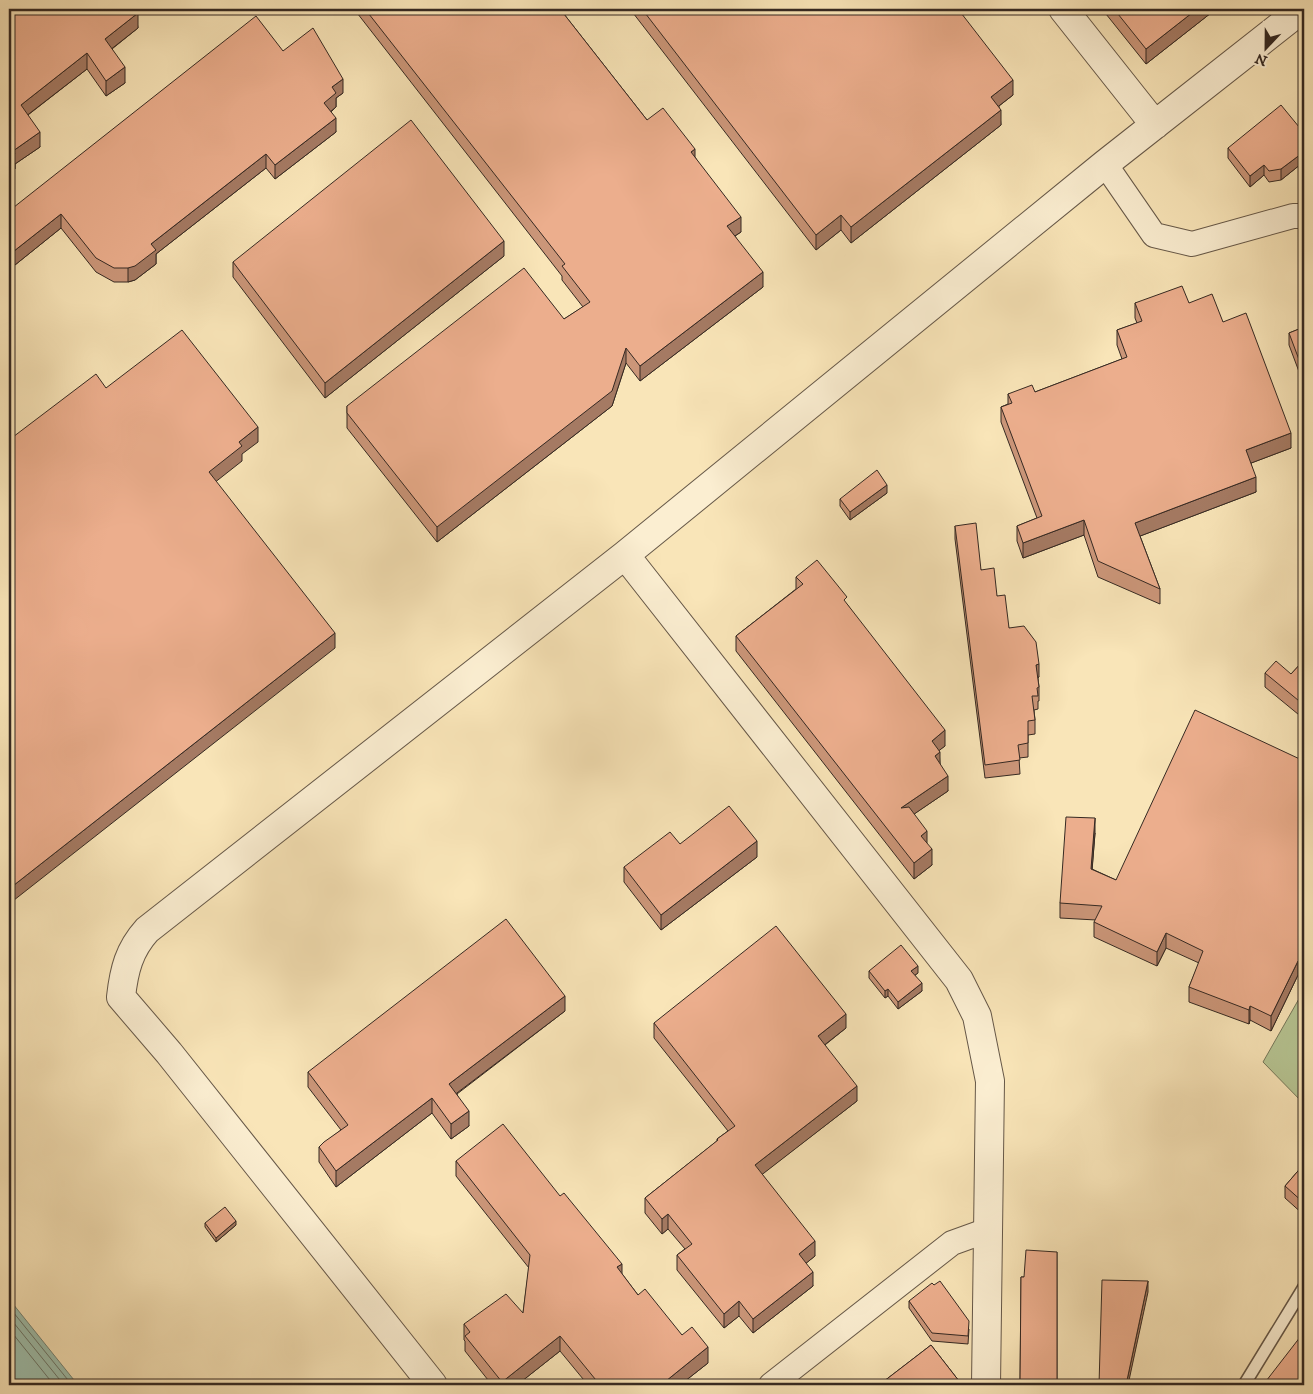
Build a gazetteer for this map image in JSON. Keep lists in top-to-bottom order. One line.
{"north":"bottom"}
